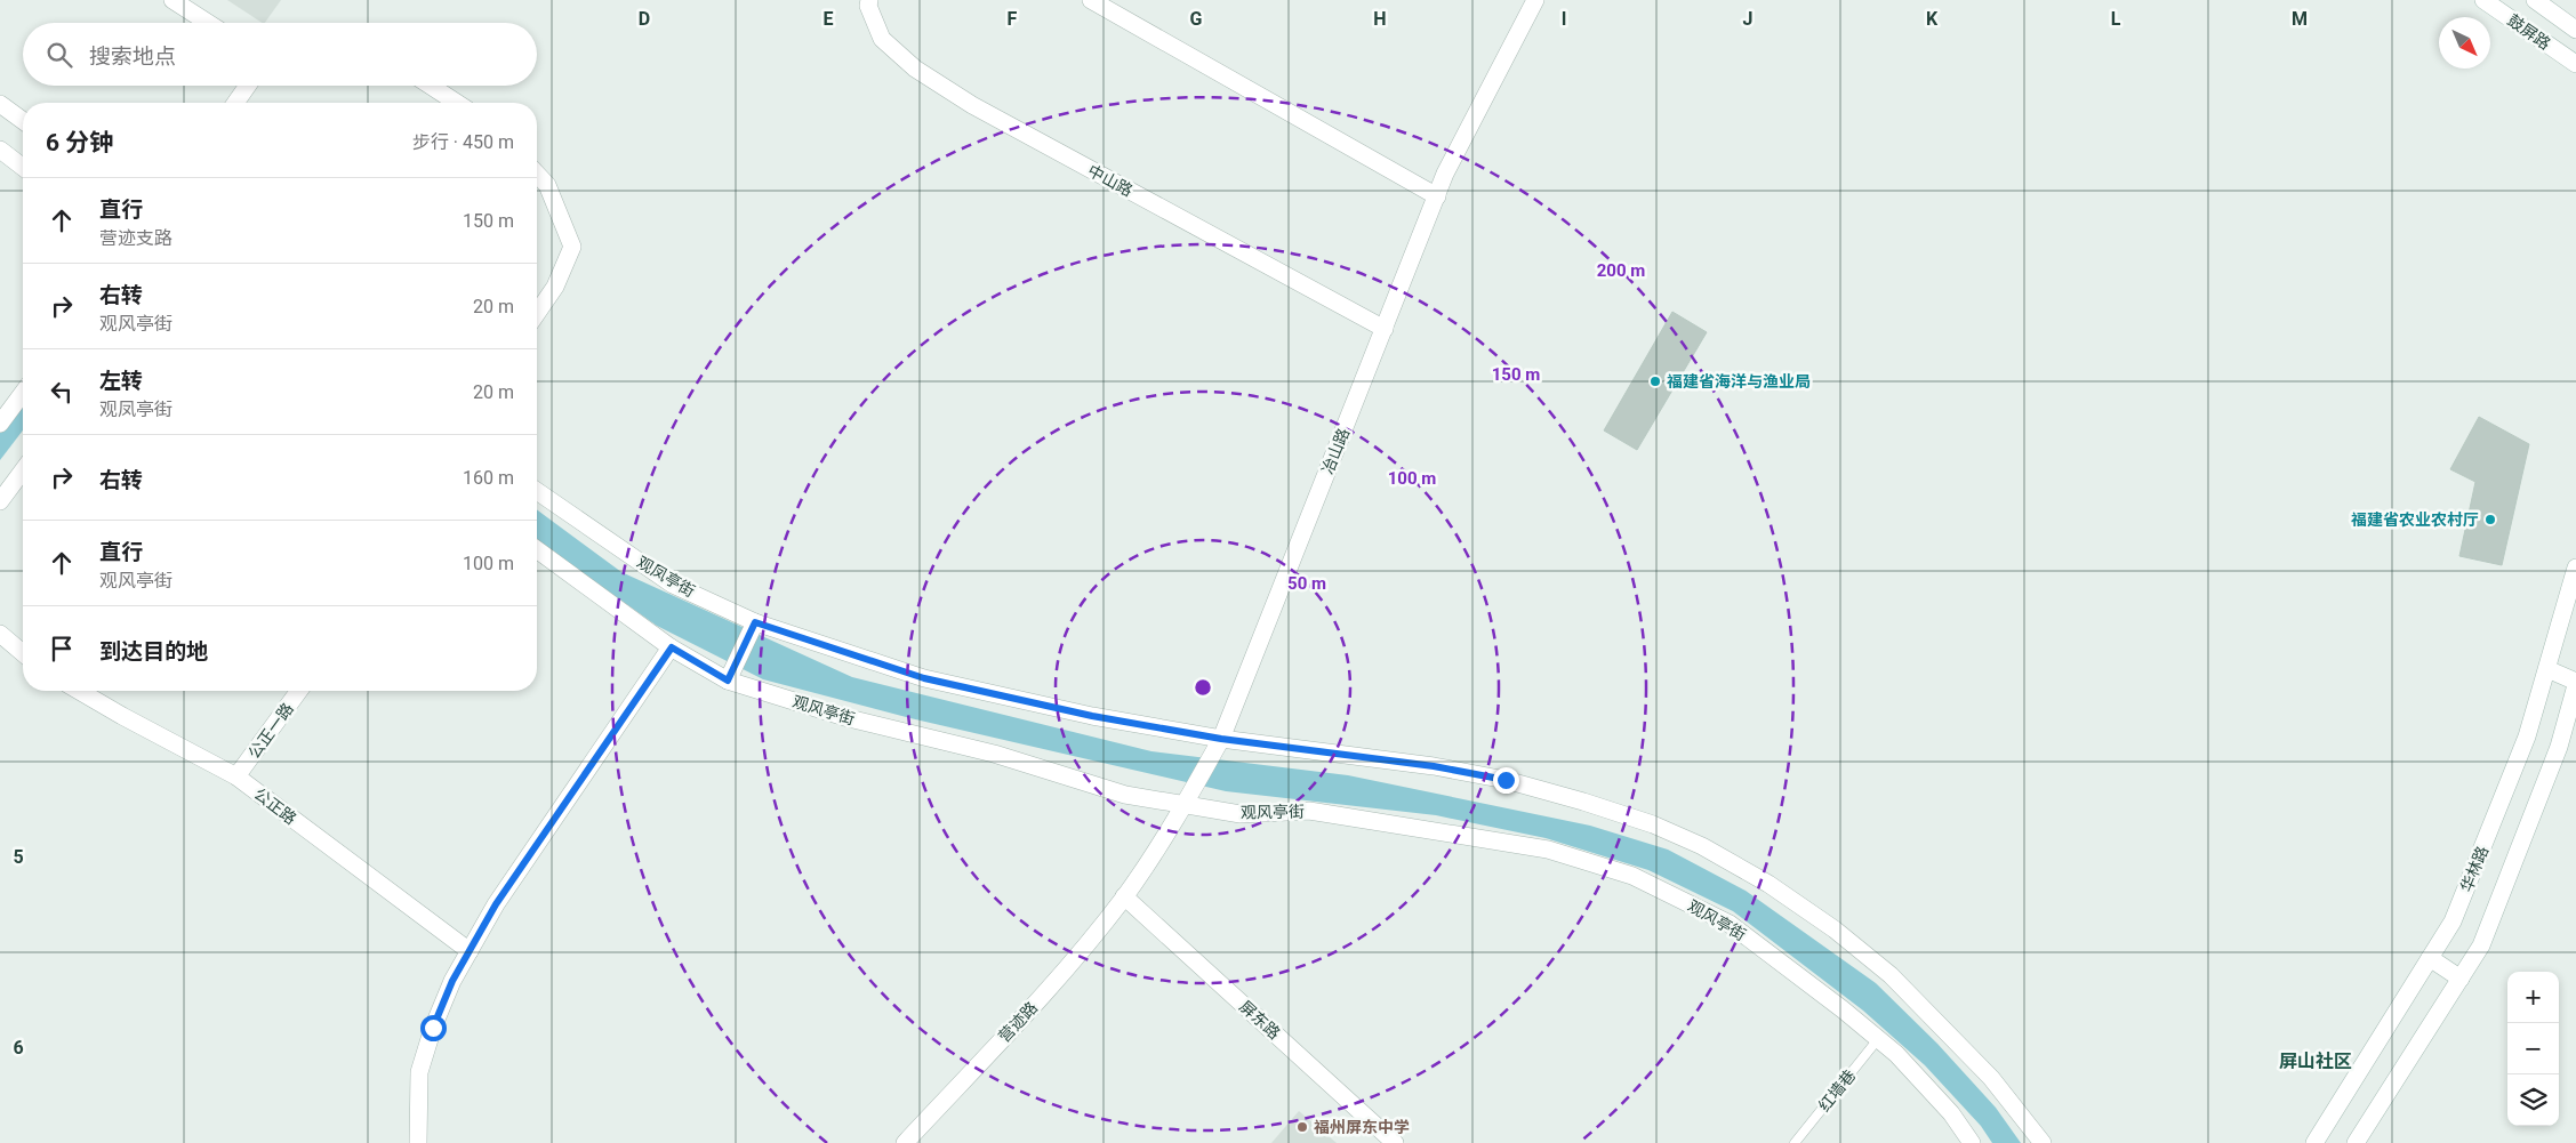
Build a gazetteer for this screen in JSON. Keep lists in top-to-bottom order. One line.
{"streets":{"street":["鼓屏路","中山路","冶山路","观凤亭街","观风亭街","公正一路","公正路","华林路","屏东路","营迹路"],"lane":["红墙巷"]},"crossings":[["中山路","冶山路"],["冶山路","观凤亭街"],["冶山路","观风亭街"],["冶山路","屏东路"],["冶山路","营迹路"],["观风亭街","红墙巷"],["公正一路","公正路"],["屏东路","营迹路"]],"districts":["屏山社区"],"places":["福建省海洋与渔业局","福建省农业农村厅","福州屏东中学"],"north":"bottom right","page":{"search":"搜索地点","heading":["6 分钟","步行 · 450 m"],"list":[["直行","营迹支路","150 m"],["右转","观风亭街","20 m"],["左转","观凤亭街","20 m"],["右转","160 m"],["直行","观风亭街","100 m"],"到达目的地"],"map_buttons":["+","−"]},"grid":{"columns":["D","E","F","G","H","I","J","K","L","M"],"rows":["5","6"]},"rings":["200 m","150 m","100 m","50 m"]}
